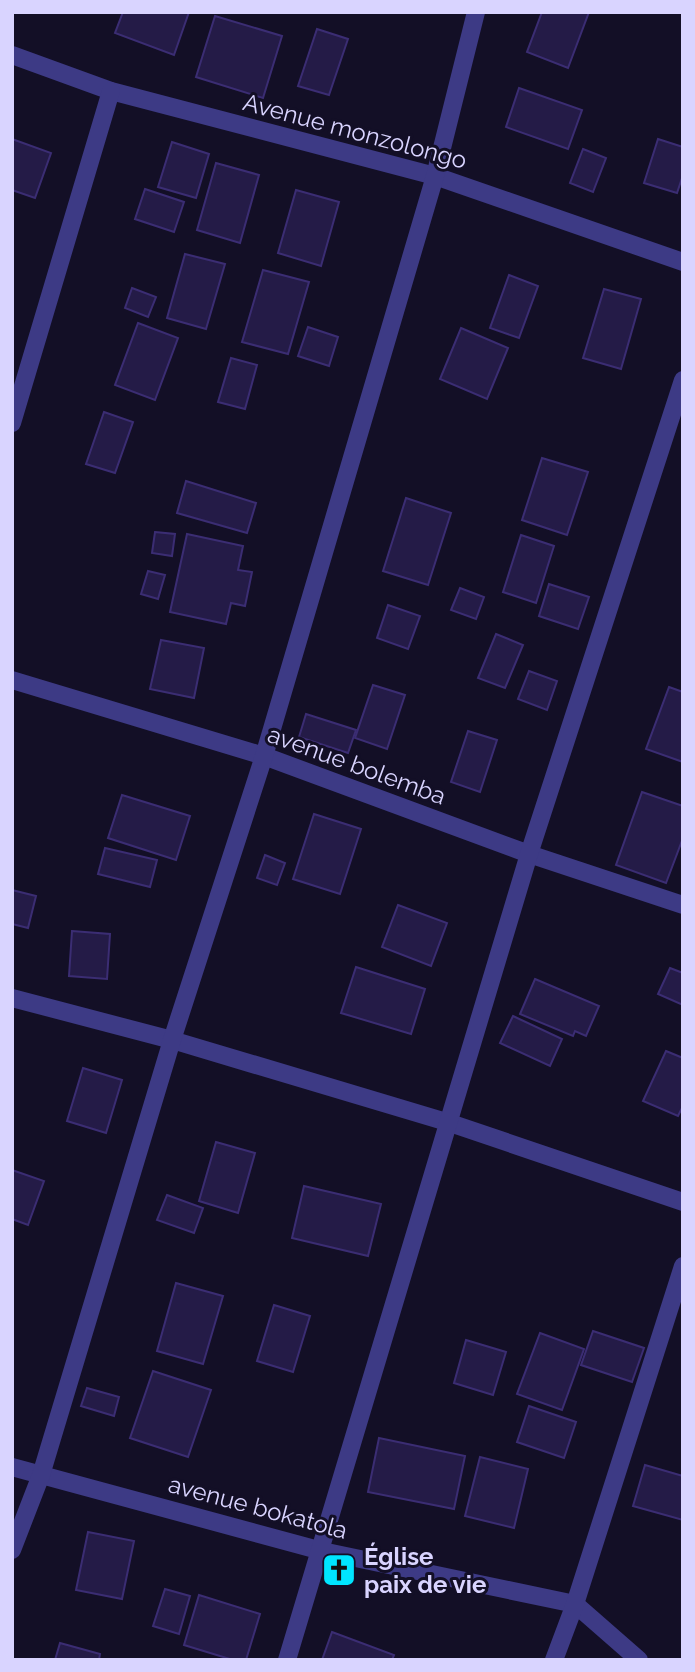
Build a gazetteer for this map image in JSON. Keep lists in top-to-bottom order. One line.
{"streets":{"street":["Avenue monzolongo","avenue bolemba","avenue bokatola"]},"places":{"church":["Église paix de vie"]}}
